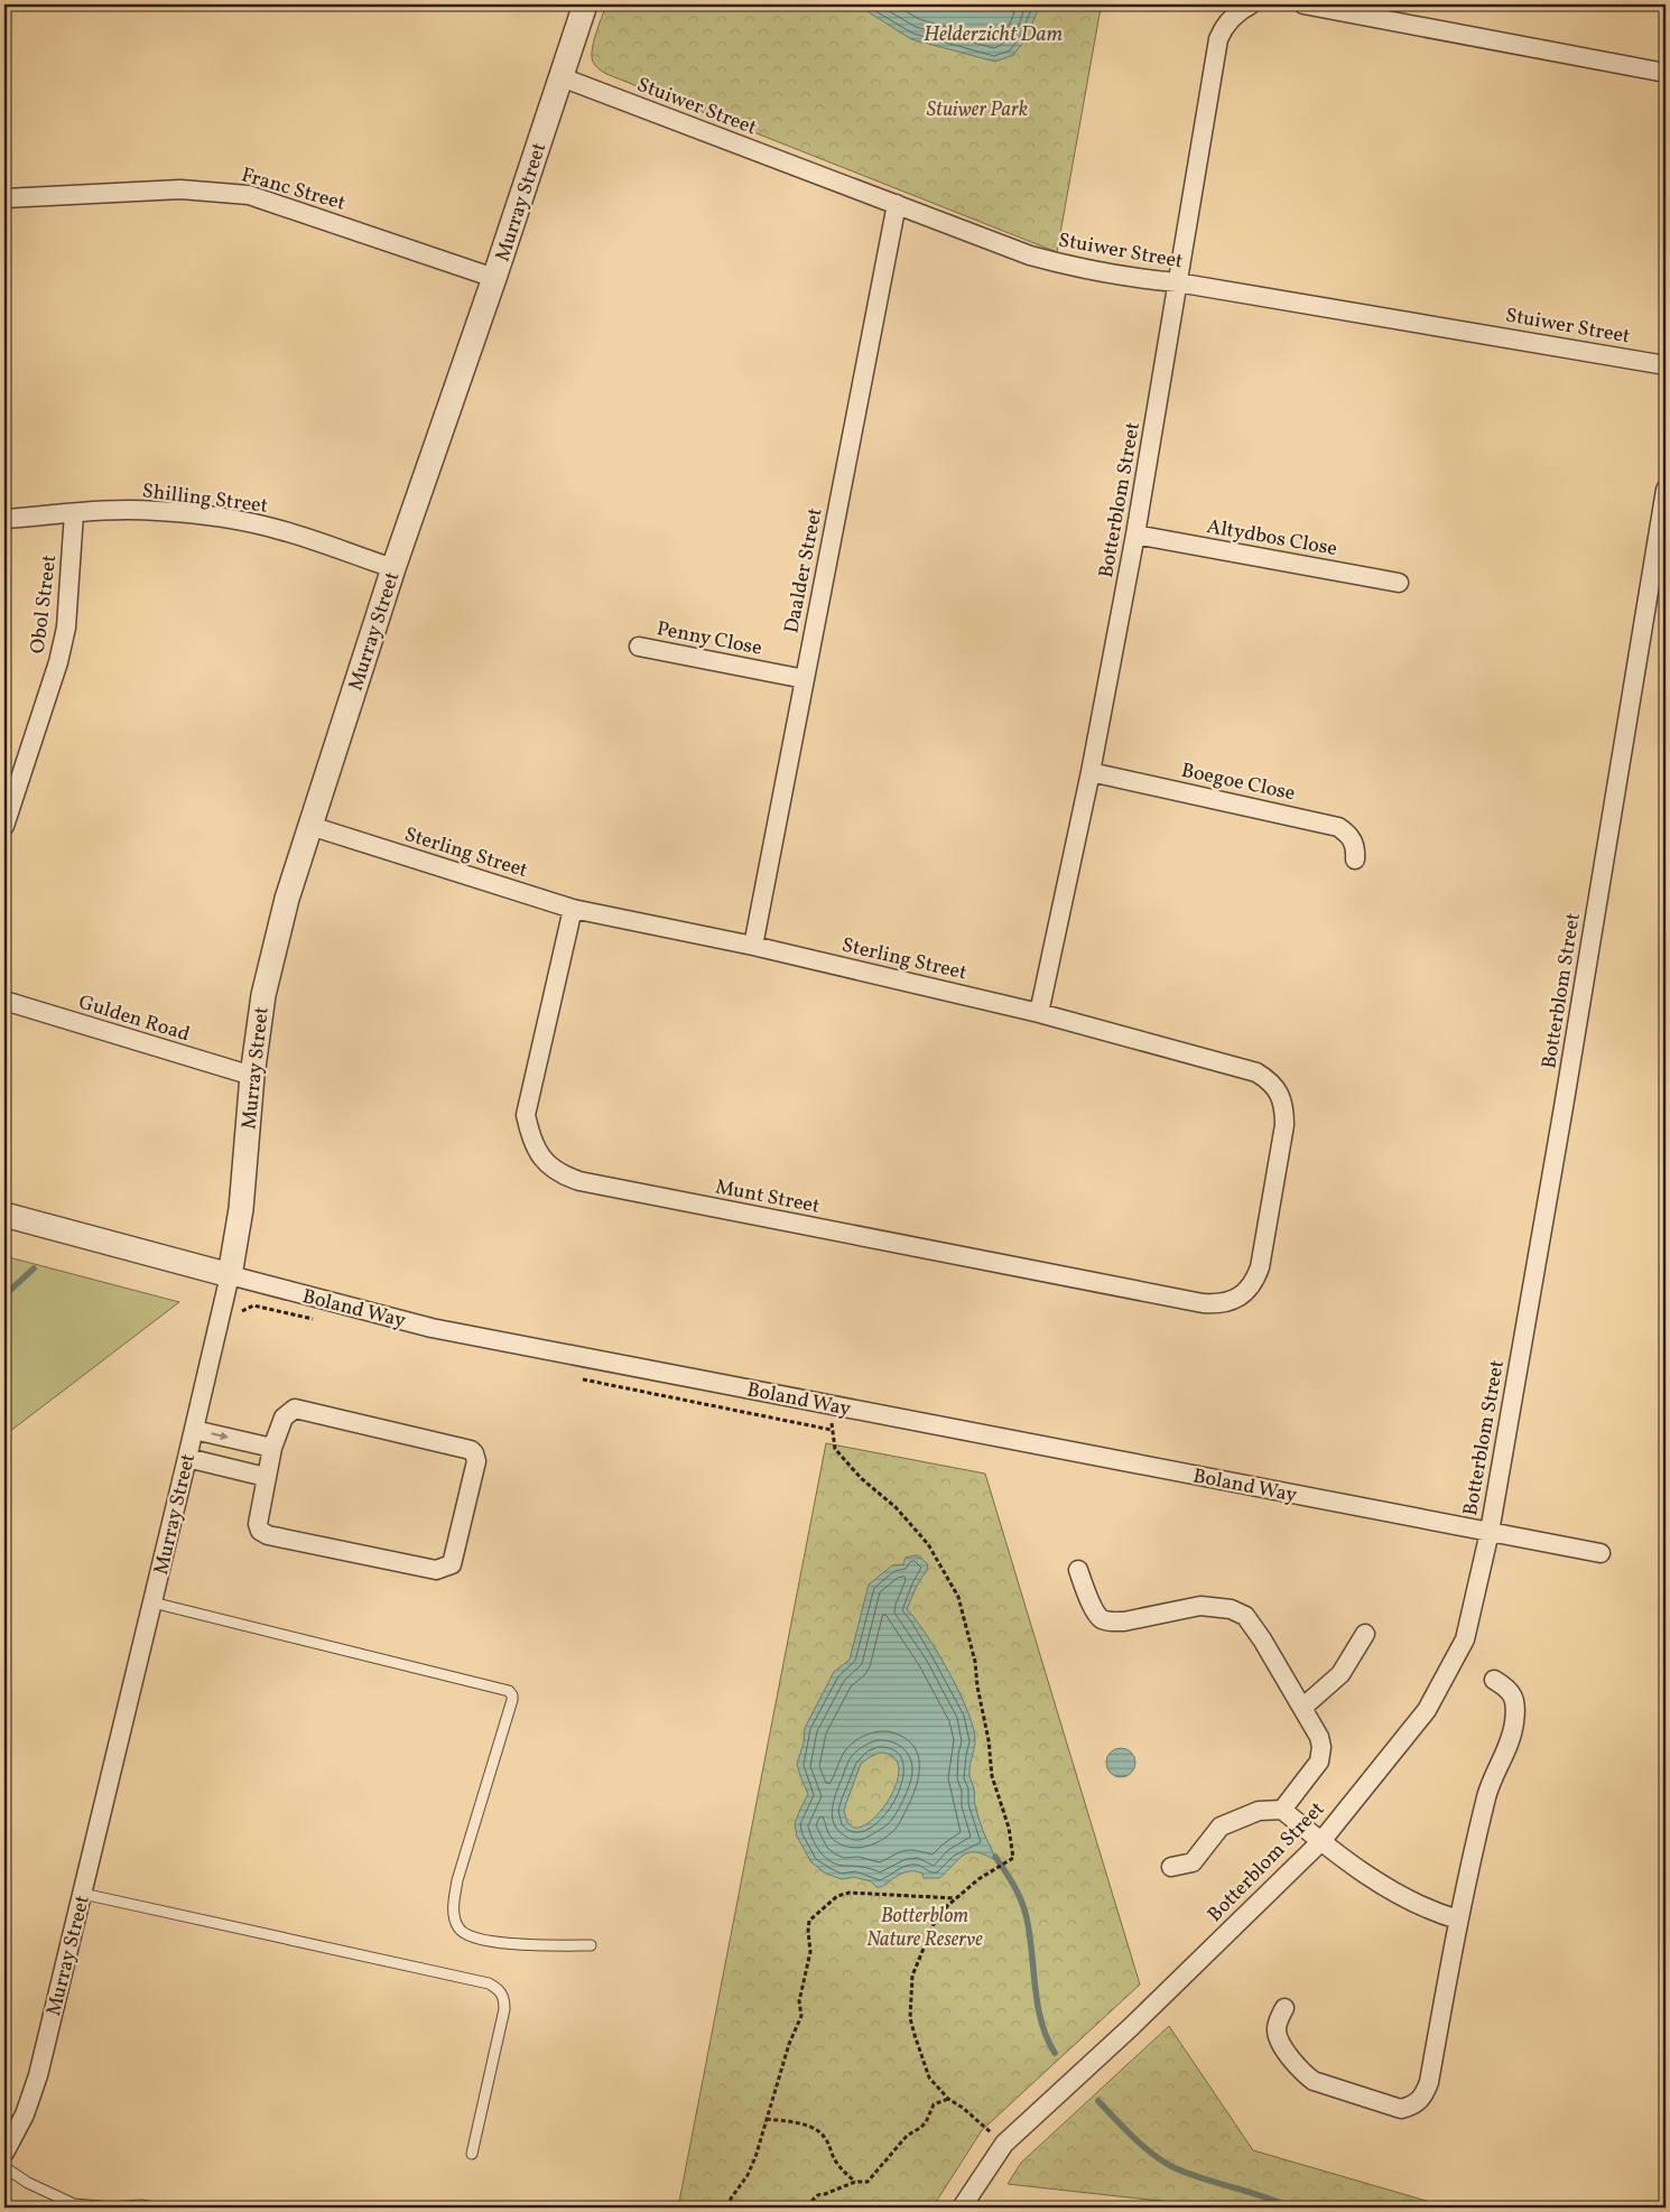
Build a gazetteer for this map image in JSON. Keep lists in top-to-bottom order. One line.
{"streets":{"street":["Stuiwer Street","Franc Street","Murray Street","Shilling Street","Botterblom Street","Altydbos Close","Daalder Street","Obol Street","Penny Close","Boegoe Close","Sterling Street","Gulden Road","Munt Street","Boland Way"]},"crossings":[["Stuiwer Street","Murray Street"],["Stuiwer Street","Botterblom Street"],["Stuiwer Street","Daalder Street"],["Franc Street","Murray Street"],["Murray Street","Shilling Street"],["Murray Street","Sterling Street"],["Murray Street","Gulden Road"],["Murray Street","Boland Way"],["Shilling Street","Obol Street"],["Botterblom Street","Altydbos Close"],["Botterblom Street","Boegoe Close"],["Botterblom Street","Sterling Street"],["Botterblom Street","Boland Way"],["Daalder Street","Penny Close"],["Daalder Street","Sterling Street"],["Sterling Street","Munt Street"]],"water":["Helderzicht Dam"],"parks":["Stuiwer Park","Botterblom Nature Reserve"]}
